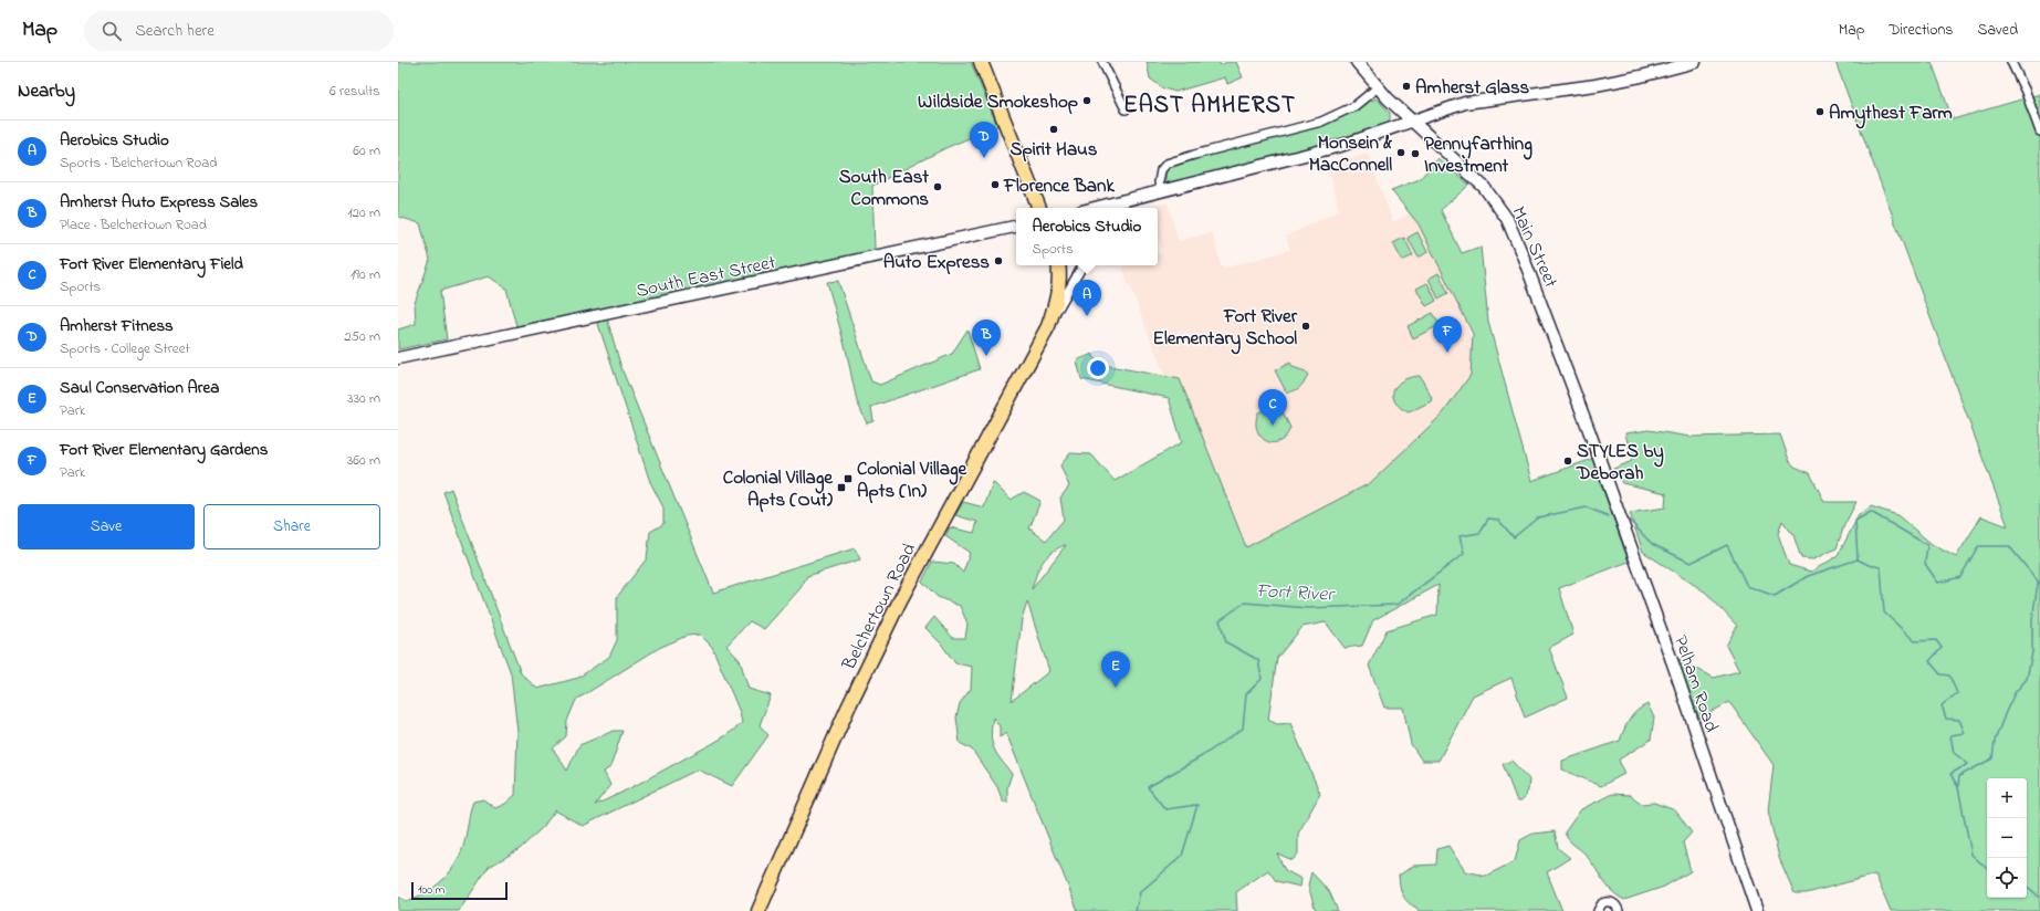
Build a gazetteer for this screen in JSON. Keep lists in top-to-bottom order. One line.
{"streets":{"highway":["Belchertown Road"],"main road":["Main Street","South East Street","Pelham Road"]},"crossings":[["Main Street","Pelham Road"]],"districts":["EAST AMHERST"],"water":["Fort River"],"places":{"other":["Amherst Glass","Wildside Smokeshop","Amythest Farm","Spirit Haus","Monsein & MacConnell","Pennyfarthing Investment","Florence Bank","South East Commons","Auto Express","Fort River Elementary School","STYLES by Deborah"],"transit":["Colonial Village Apts (In)","Colonial Village Apts (Out)"]},"scale_bar":"100 m","page":{"header":"Map","search":"Search here","nav":["Map","Directions","Saved"],"heading":["Nearby","6 results"],"list":[{"mark":"A","name":"Aerobics Studio","note":"Sports · Belchertown Road","value":"60 m"},{"mark":"B","name":"Amherst Auto Express Sales","note":"Place · Belchertown Road","value":"120 m"},{"mark":"C","name":"Fort River Elementary Field","note":"Sports","value":"190 m"},{"mark":"D","name":"Amherst Fitness","note":"Sports · College Street","value":"250 m"},{"mark":"E","name":"Saul Conservation Area","note":"Park","value":"330 m"},{"mark":"F","name":"Fort River Elementary Gardens","note":"Park","value":"360 m"}],"pins":["D","A","F","B","C","E"],"popup":["Aerobics Studio","Sports"],"buttons":["Save","Share"],"map_buttons":["+","−"],"scale":"100 m"}}
